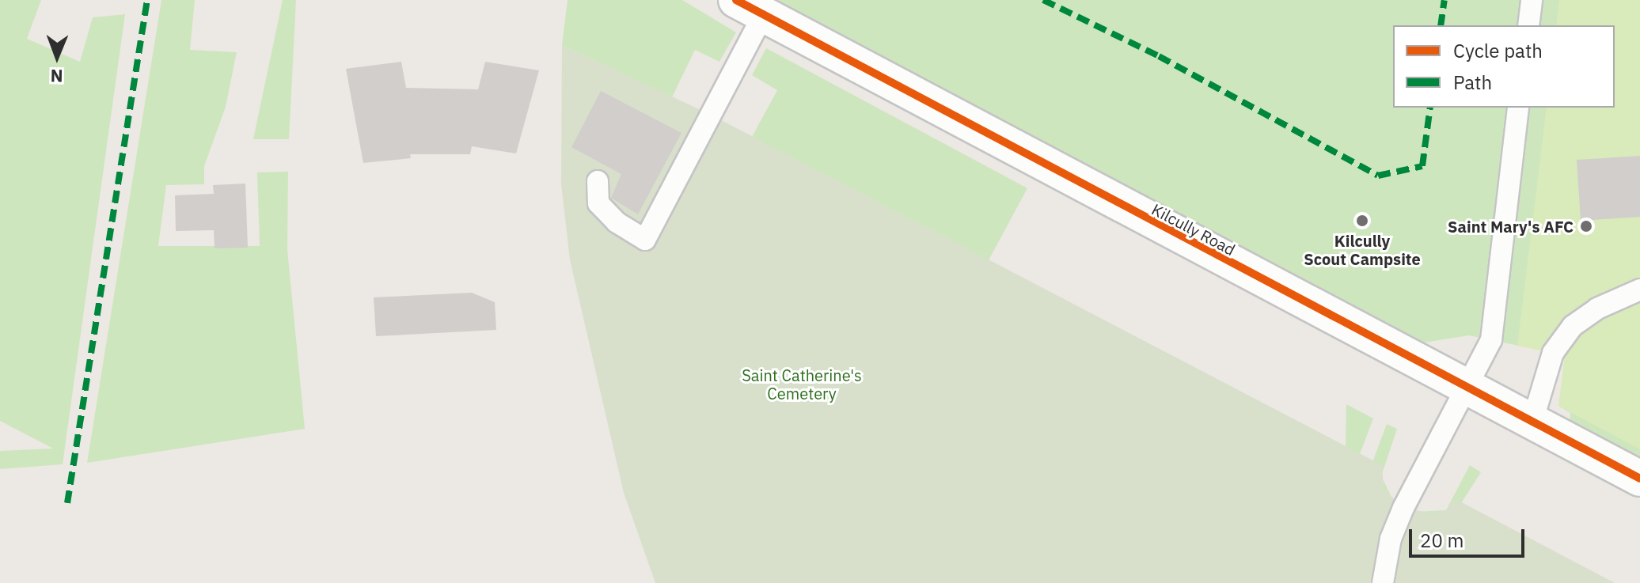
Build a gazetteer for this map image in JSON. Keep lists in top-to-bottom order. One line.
{"streets":{"street":["Kilcully Road"]},"parks":["Saint Catherine's Cemetery"],"places":["Kilcully Scout Campsite","Saint Mary's AFC"],"legend":["Cycle path","Path"],"scale_bar":"20 m","north":"bottom"}
